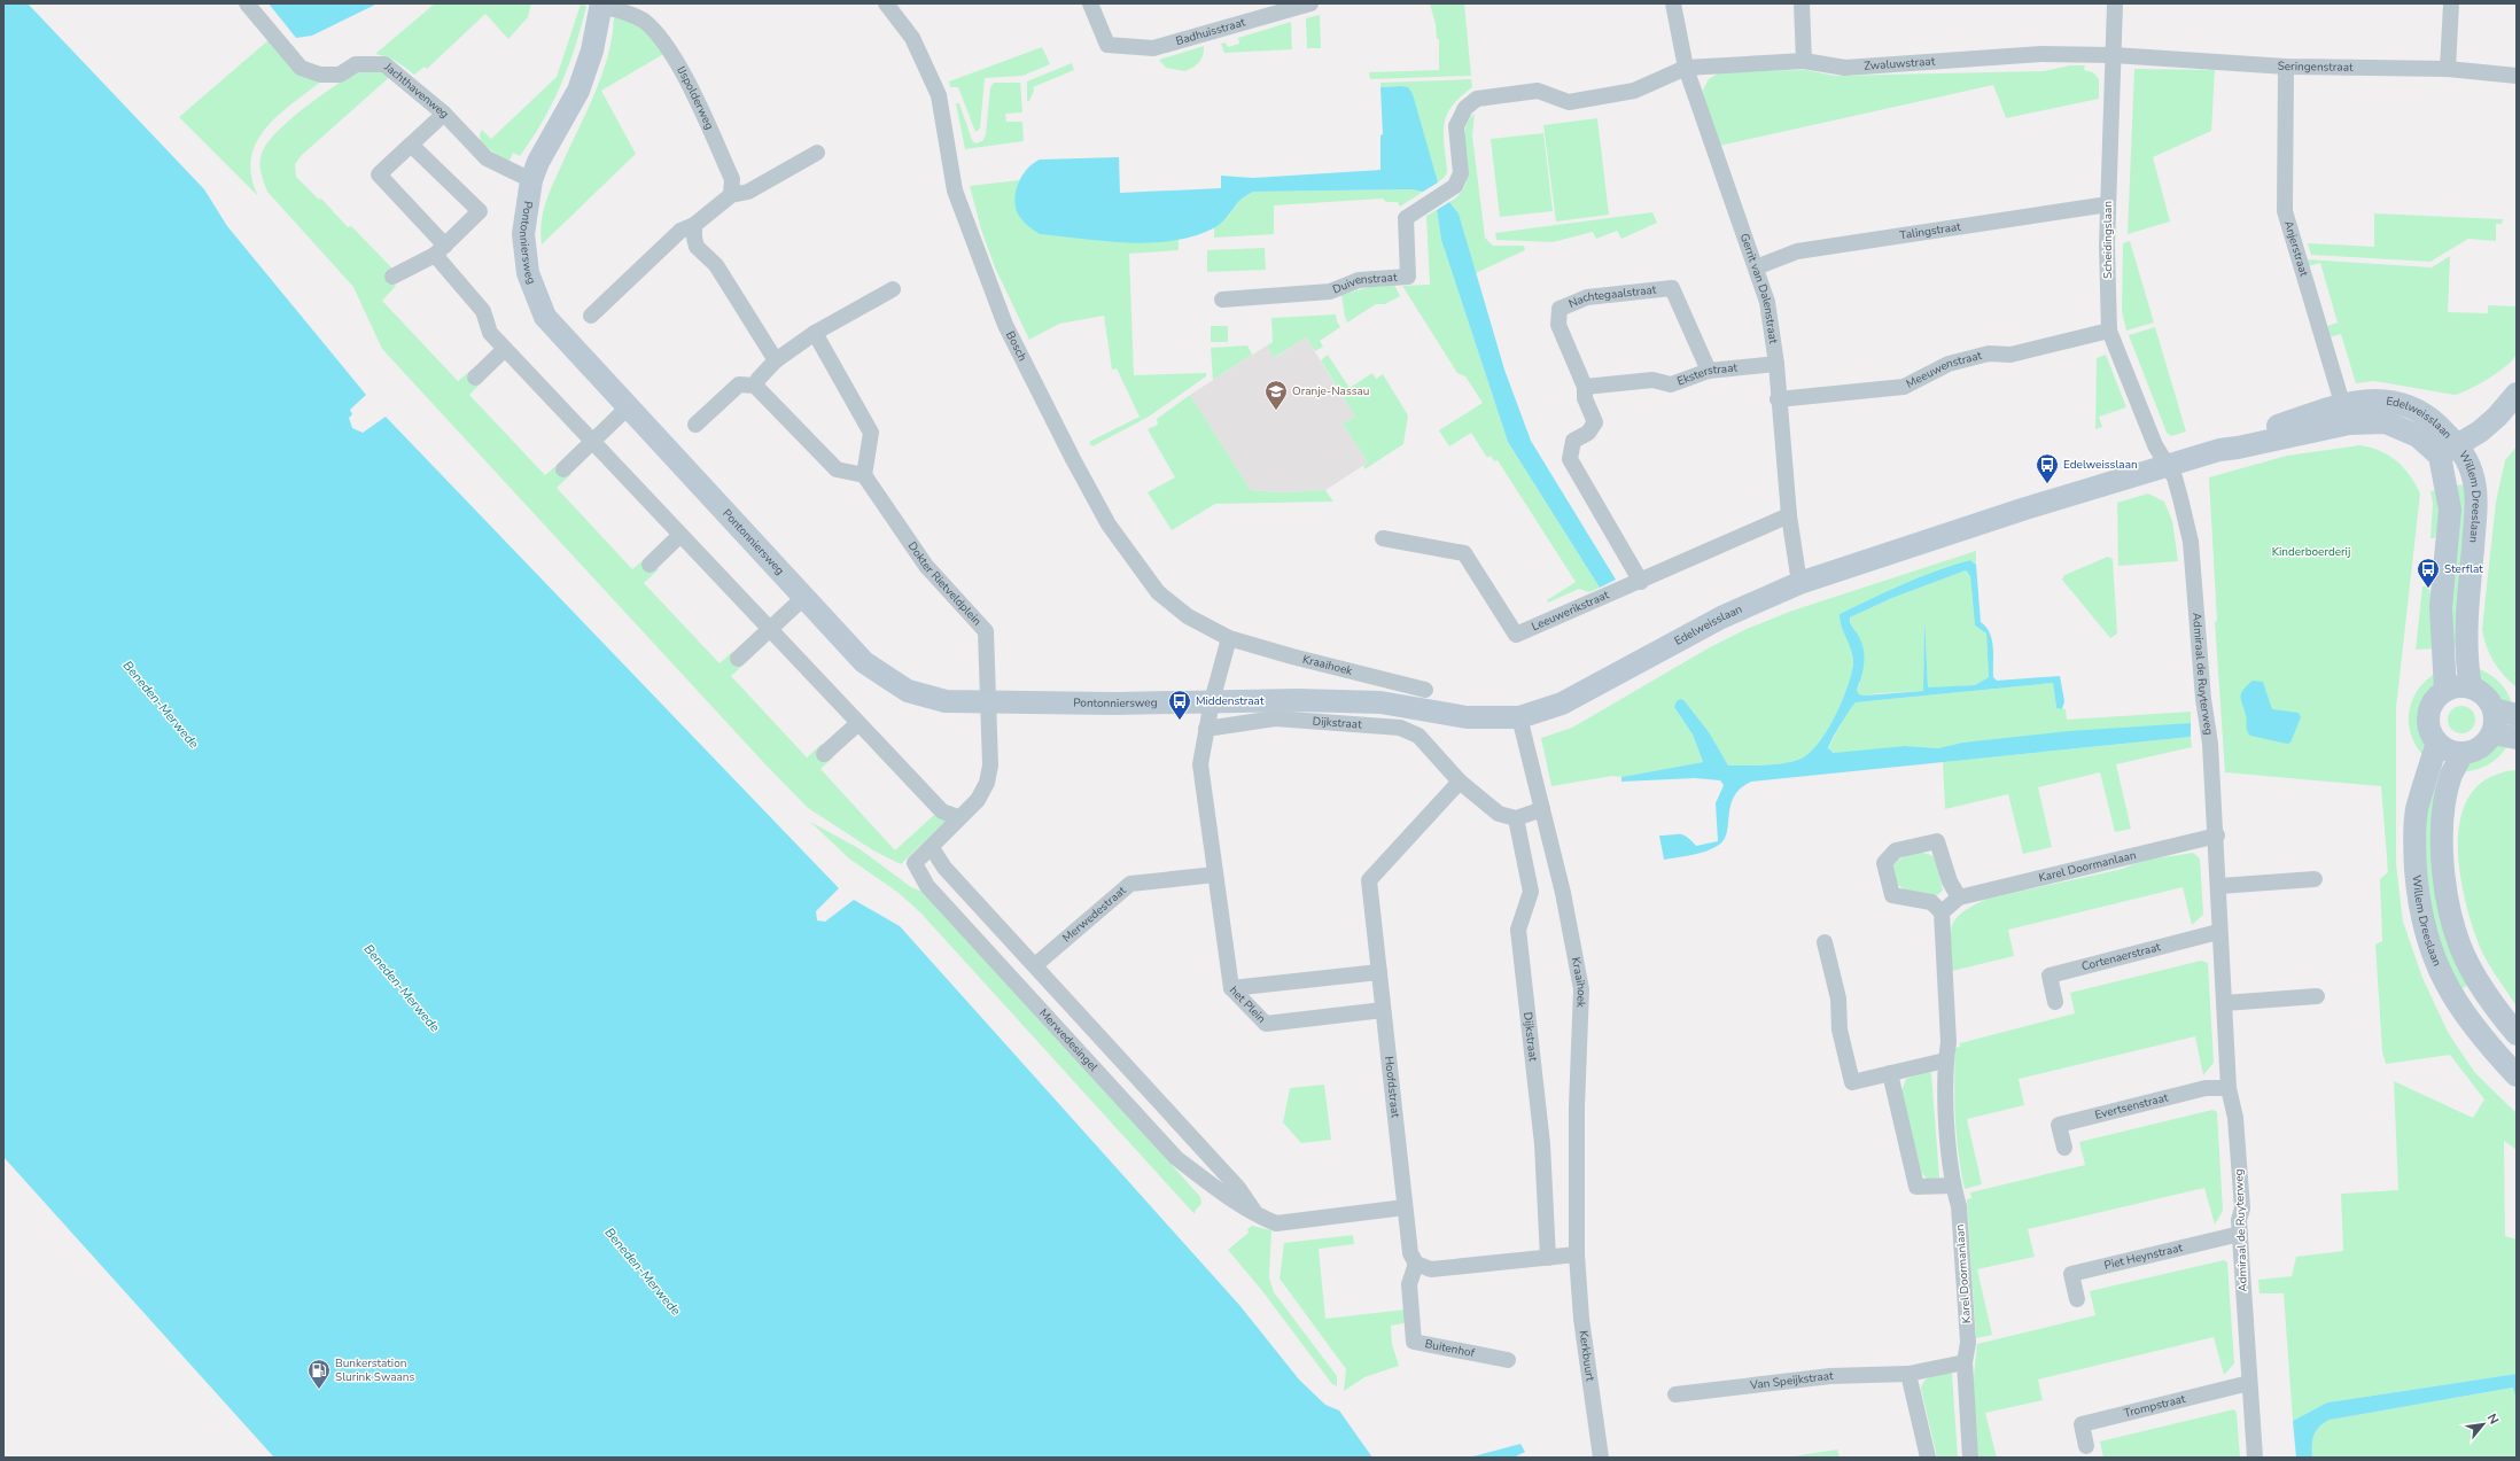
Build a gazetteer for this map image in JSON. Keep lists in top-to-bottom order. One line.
{"streets":{"street":["Badhuisstraat","Zwaluwstraat","Seringenstraat","Jachthavenweg","IJspolderweg","Talingstraat","Scheidingslaan","Pontonniersweg","Anjerstraat","Duivenstraat","Gerrit van Dalenstraat","Nachtegaalstraat","Bosch","Meeuwenstraat","Eksterstraat","Edelweisslaan","Willem Dreeslaan","Dokter Rietveldplein","Leeuwerikstraat","Kraaihoek","Admiraal de Ruyterweg","Dijkstraat","Karel Doormanlaan","Merwedestraat","Cortenaerstraat","het Plein","Merwedesingel","Hoofdstraat","Evertsenstraat","Piet Heynstraat","Buitenhof","Kerkbuurt","Van Speijkstraat","Trompstraat"]},"crossings":[["Zwaluwstraat","Seringenstraat"],["Zwaluwstraat","Scheidingslaan"],["Zwaluwstraat","Duivenstraat"],["Zwaluwstraat","Gerrit van Dalenstraat"],["Seringenstraat","Scheidingslaan"],["Seringenstraat","Anjerstraat"],["Jachthavenweg","Pontonniersweg"],["IJspolderweg","Pontonniersweg"],["Talingstraat","Scheidingslaan"],["Talingstraat","Gerrit van Dalenstraat"],["Scheidingslaan","Meeuwenstraat"],["Scheidingslaan","Edelweisslaan"],["Scheidingslaan","Admiraal de Ruyterweg"],["Pontonniersweg","Edelweisslaan"],["Pontonniersweg","Dokter Rietveldplein"],["Pontonniersweg","Kraaihoek"],["Pontonniersweg","Merwedesingel"],["Anjerstraat","Edelweisslaan"],["Duivenstraat","Gerrit van Dalenstraat"],["Gerrit van Dalenstraat","Meeuwenstraat"],["Gerrit van Dalenstraat","Eksterstraat"],["Gerrit van Dalenstraat","Edelweisslaan"],["Gerrit van Dalenstraat","Leeuwerikstraat"],["Nachtegaalstraat","Eksterstraat"],["Nachtegaalstraat","Leeuwerikstraat"],["Bosch","Kraaihoek"],["Edelweisslaan","Willem Dreeslaan"],["Edelweisslaan","Kraaihoek"],["Edelweisslaan","Admiraal de Ruyterweg"],["Dokter Rietveldplein","Merwedesingel"],["Kraaihoek","Kerkbuurt"],["Admiraal de Ruyterweg","Karel Doormanlaan"],["Admiraal de Ruyterweg","Cortenaerstraat"],["Admiraal de Ruyterweg","Evertsenstraat"],["Admiraal de Ruyterweg","Piet Heynstraat"],["Admiraal de Ruyterweg","Trompstraat"],["Dijkstraat","Hoofdstraat"],["het Plein","Hoofdstraat"],["Merwedesingel","Hoofdstraat"],["Hoofdstraat","Buitenhof"]],"water":["Beneden-Merwede"],"parks":["Kinderboerderij"],"places":{"school or university":["Oranje-Nassau"],"bus stop":["Edelweisslaan","Sterflat","Middenstraat"],"fuel station":["Bunkerstation Slurink Swaans"]},"north":"top right"}
